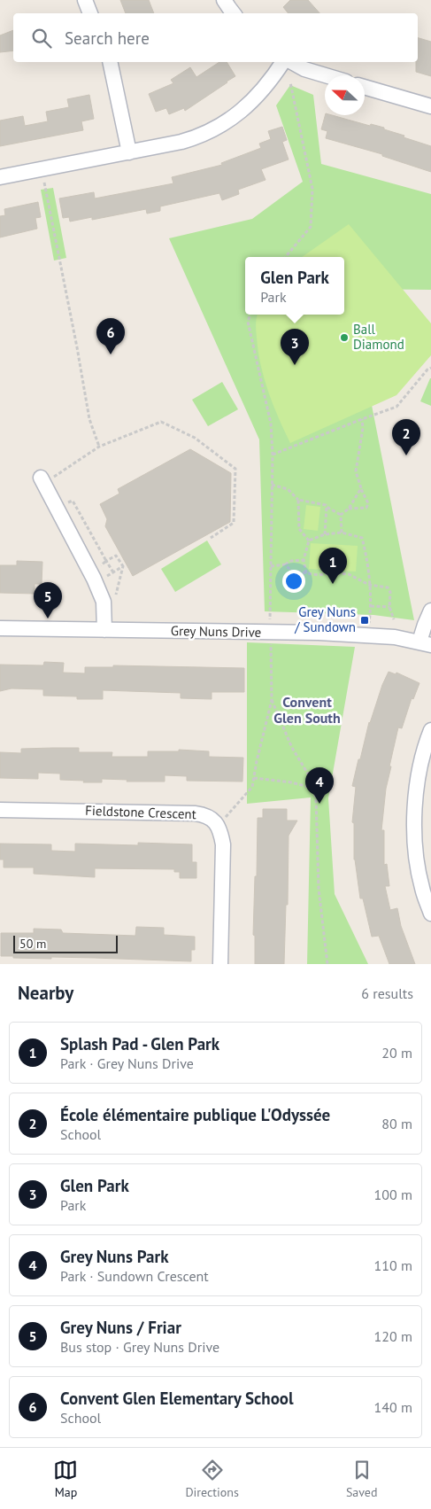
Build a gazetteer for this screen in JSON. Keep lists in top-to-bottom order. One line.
{"streets":{"street":["Grey Nuns Drive","Fieldstone Crescent"]},"districts":["Convent Glen South"],"places":{"other":["Ball Diamond"],"transit":["Grey Nuns / Sundown"]},"scale_bar":"50 m","north":"left","page":{"search":"Search here","popup":["Glen Park","Park"],"pins":["6","3","2","1","5","4"],"scale":"50 m","heading":["Nearby","6 results"],"list":[{"mark":"1","name":"Splash Pad - Glen Park","note":"Park · Grey Nuns Drive","value":"20 m"},{"mark":"2","name":"École élémentaire publique L'Odyssée","note":"School","value":"80 m"},{"mark":"3","name":"Glen Park","note":"Park","value":"100 m"},{"mark":"4","name":"Grey Nuns Park","note":"Park · Sundown Crescent","value":"110 m"},{"mark":"5","name":"Grey Nuns / Friar","note":"Bus stop · Grey Nuns Drive","value":"120 m"},{"mark":"6","name":"Convent Glen Elementary School","note":"School","value":"140 m"}],"nav":["Map","Directions","Saved"]}}
